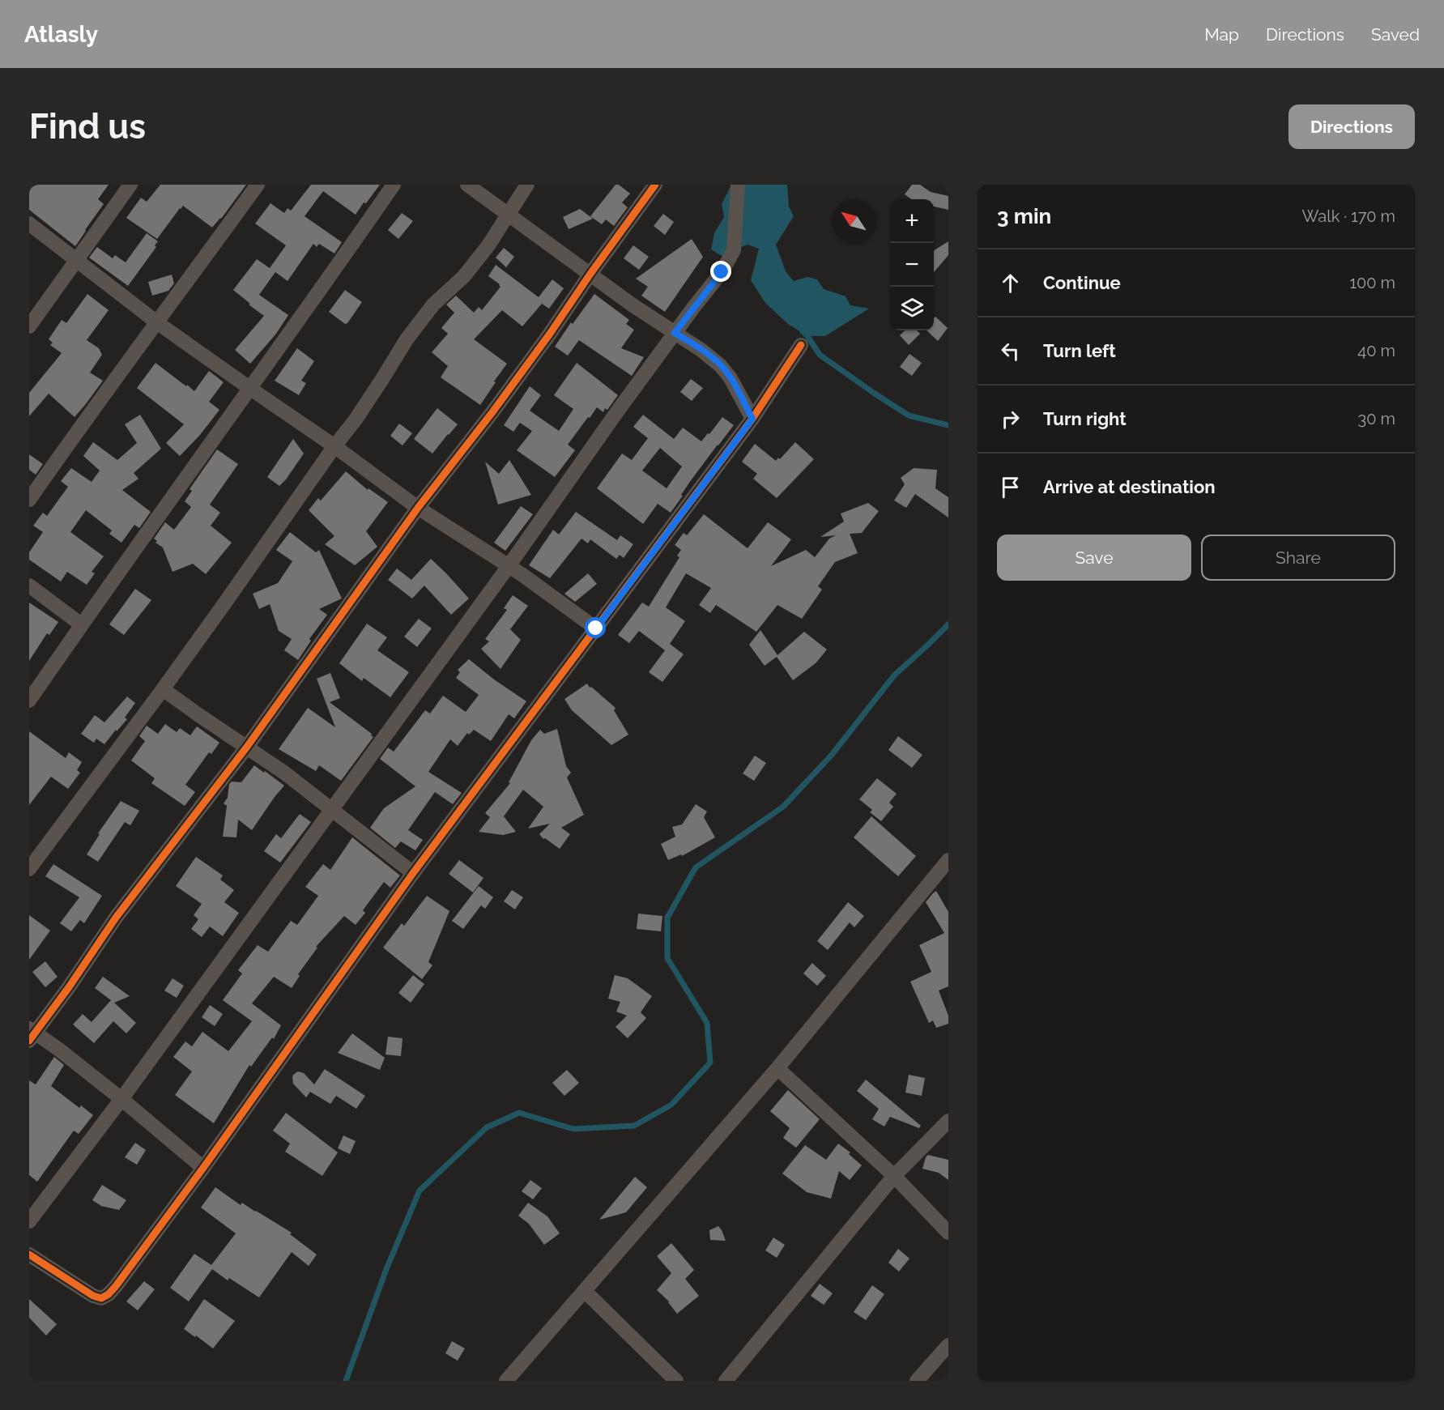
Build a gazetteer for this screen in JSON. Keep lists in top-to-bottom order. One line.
{"north":"top left","page":{"header":"Atlasly","nav":["Map","Directions","Saved"],"buttons":["Directions",["Save","Share"]],"title":"Find us","heading":["3 min","Walk · 170 m"],"map_buttons":["+","−"],"list":[["Continue","100 m"],["Turn left","40 m"],["Turn right","30 m"],"Arrive at destination"]}}
